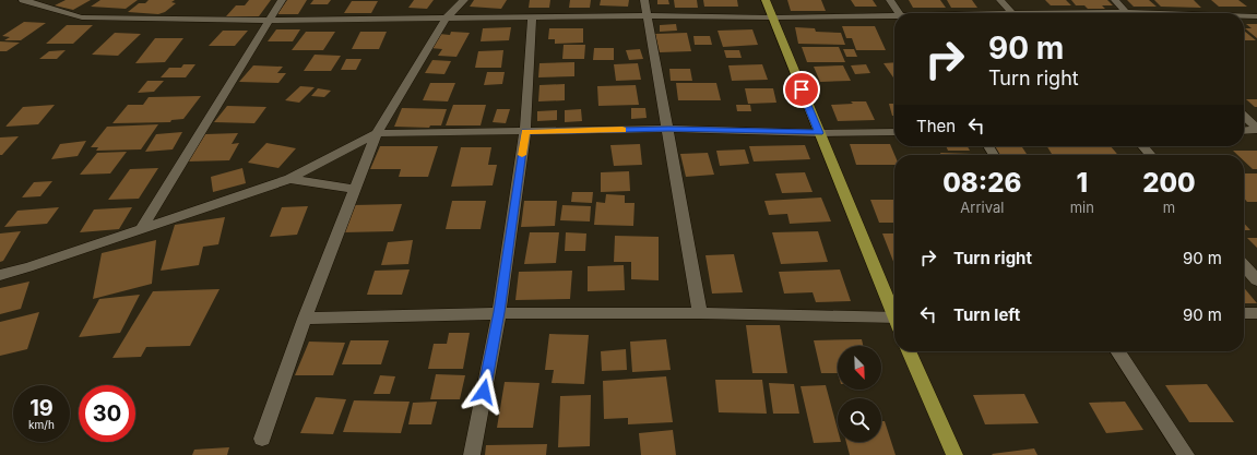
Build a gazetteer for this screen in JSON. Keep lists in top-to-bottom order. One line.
{"north":"bottom right","page":{"turn":["90 m","Turn right"],"then":"Then","eta":["08:26","Arrival","1","min","200","m"],"list":[{"name":"Turn right","value":"90 m"},{"name":"Turn left","value":"90 m"}],"speed":"19 km/h","limit":"30"}}
